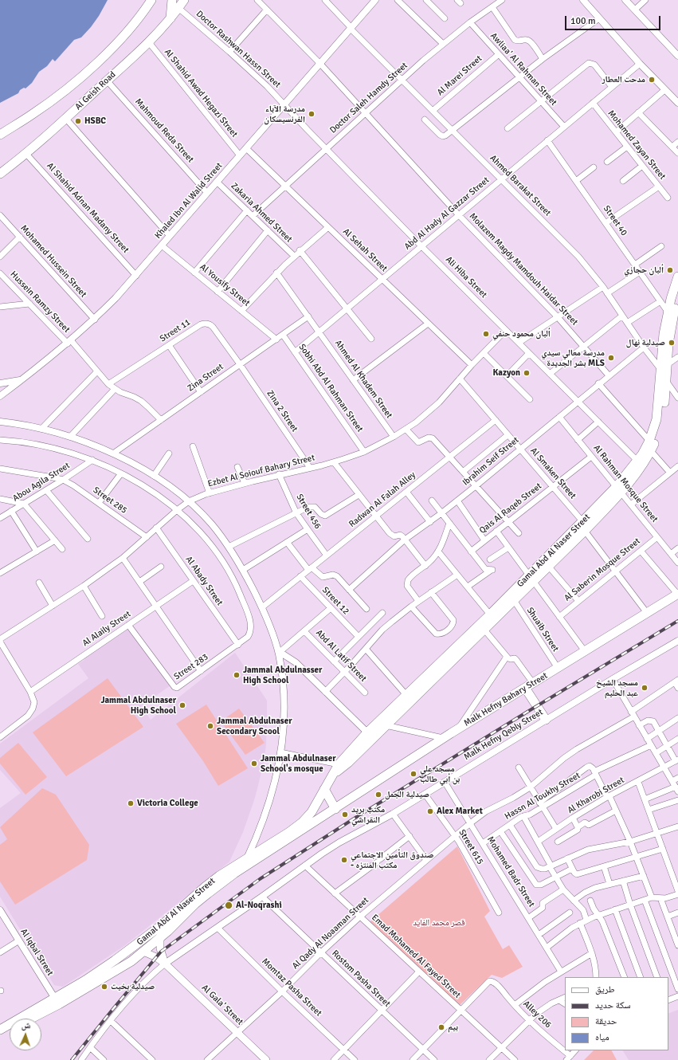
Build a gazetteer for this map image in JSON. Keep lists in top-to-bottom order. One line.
{"streets":{"main road":["Al Geish Road","Gamal Abd Al Naser Street","Malk Hefny Bahary Street","Al Gala' Street"],"street":["Doctor Rashwan Hassn Street","Awliaa' Al Rahman Street","Al Marei Street","Al Shahid Awad Hegazi Street","Doctor Saleh Hamdy Street","Mahmoud Reda Street","Mohamed Zayan Street","Ahmed Barakat Street","Khaled Ibn Al Walid Street","Al Shahid Adnan Madany Street","Zakaria Ahmed Street","Abd Al Hady Al Gazzar Street","Street 40","Al Sehah Street","Mohamed Hussein Street","Molazem Magdy Mamdouh Haidar Street","Ali Hiba Street","Al Yousify Street","Hussein Ramzy Street","Street 11","Zina Street","Ahmed Al Khadem Street","Sobhi Abd Al Rahman Street","Zina 2 Street","Ibrahim Seif Street","Ezbet Al Soiouf Bahary Street","Al Smaken Street","Abou Agila Street","Al Rahman Mosque Street","Radwan Al Falah Alley","Street 285","Qais Al Raqeb Street","Street 456","Al Saberin Mosque Street","Al Abady Street","Street 12","Al Alaily Street","Shuaib Street","Abd Al Latif Street","Street 283","Malk Hefny Qebly Street","Al Kharobi Street","Hassn Al Toukhy Street","Street 615","Mohamed Badr Street","Al Qady Al Noaaman Street","Al Iqbal Street","Emad Mohamed Al Fayed Street","Rostom Pasha Street","Momtaz Pasha Street","Alley 206"]},"crossings":[["Doctor Rashwan Hassn Street","Al Geish Road"],["Doctor Rashwan Hassn Street","Khaled Ibn Al Walid Street"],["Doctor Rashwan Hassn Street","Ali Hiba Street"],["Awliaa' Al Rahman Street","Al Marei Street"],["Awliaa' Al Rahman Street","Doctor Saleh Hamdy Street"],["Awliaa' Al Rahman Street","Abd Al Hady Al Gazzar Street"],["Al Marei Street","Ahmed Barakat Street"],["Al Geish Road","Al Shahid Awad Hegazi Street"],["Al Geish Road","Mahmoud Reda Street"],["Al Geish Road","Al Shahid Adnan Madany Street"],["Al Shahid Awad Hegazi Street","Khaled Ibn Al Walid Street"],["Doctor Saleh Hamdy Street","Ahmed Barakat Street"],["Doctor Saleh Hamdy Street","Zakaria Ahmed Street"],["Doctor Saleh Hamdy Street","Al Sehah Street"],["Doctor Saleh Hamdy Street","Molazem Magdy Mamdouh Haidar Street"],["Doctor Saleh Hamdy Street","Ali Hiba Street"],["Mahmoud Reda Street","Khaled Ibn Al Walid Street"],["Mohamed Zayan Street","Abd Al Hady Al Gazzar Street"],["Ahmed Barakat Street","Khaled Ibn Al Walid Street"],["Ahmed Barakat Street","Abd Al Hady Al Gazzar Street"],["Ahmed Barakat Street","Ibrahim Seif Street"],["Ahmed Barakat Street","Gamal Abd Al Naser Street"],["Khaled Ibn Al Walid Street","Al Shahid Adnan Madany Street"],["Khaled Ibn Al Walid Street","Zakaria Ahmed Street"],["Khaled Ibn Al Walid Street","Al Sehah Street"],["Khaled Ibn Al Walid Street","Mohamed Hussein Street"],["Khaled Ibn Al Walid Street","Molazem Magdy Mamdouh Haidar Street"],["Khaled Ibn Al Walid Street","Ali Hiba Street"],["Khaled Ibn Al Walid Street","Al Yousify Street"],["Khaled Ibn Al Walid Street","Hussein Ramzy Street"],["Abd Al Hady Al Gazzar Street","Street 40"],["Abd Al Hady Al Gazzar Street","Al Sehah Street"],["Abd Al Hady Al Gazzar Street","Molazem Magdy Mamdouh Haidar Street"],["Abd Al Hady Al Gazzar Street","Ali Hiba Street"],["Abd Al Hady Al Gazzar Street","Ahmed Al Khadem Street"],["Abd Al Hady Al Gazzar Street","Sobhi Abd Al Rahman Street"],["Street 40","Gamal Abd Al Naser Street"],["Al Sehah Street","Ezbet Al Soiouf Bahary Street"],["Molazem Magdy Mamdouh Haidar Street","Ibrahim Seif Street"],["Ali Hiba Street","Ibrahim Seif Street"],["Ali Hiba Street","Ezbet Al Soiouf Bahary Street"],["Ali Hiba Street","Gamal Abd Al Naser Street"],["Al Yousify Street","Zina Street"],["Hussein Ramzy Street","Street 11"],["Hussein Ramzy Street","Zina Street"],["Street 11","Zina Street"],["Street 11","Zina 2 Street"],["Zina Street","Ahmed Al Khadem Street"],["Zina Street","Sobhi Abd Al Rahman Street"],["Zina Street","Zina 2 Street"],["Ahmed Al Khadem Street","Ezbet Al Soiouf Bahary Street"],["Sobhi Abd Al Rahman Street","Ezbet Al Soiouf Bahary Street"],["Zina 2 Street","Ezbet Al Soiouf Bahary Street"],["Ibrahim Seif Street","Al Smaken Street"],["Ibrahim Seif Street","Al Rahman Mosque Street"],["Ezbet Al Soiouf Bahary Street","Al Smaken Street"],["Ezbet Al Soiouf Bahary Street","Street 285"],["Ezbet Al Soiouf Bahary Street","Street 456"],["Ezbet Al Soiouf Bahary Street","Al Abady Street"],["Ezbet Al Soiouf Bahary Street","Street 283"],["Al Smaken Street","Radwan Al Falah Alley"],["Al Smaken Street","Qais Al Raqeb Street"],["Al Smaken Street","Gamal Abd Al Naser Street"],["Abou Agila Street","Street 285"],["Al Rahman Mosque Street","Qais Al Raqeb Street"],["Al Rahman Mosque Street","Gamal Abd Al Naser Street"],["Al Rahman Mosque Street","Al Saberin Mosque Street"],["Radwan Al Falah Alley","Street 456"],["Radwan Al Falah Alley","Street 12"],["Gamal Abd Al Naser Street","Shuaib Street"],["Gamal Abd Al Naser Street","Malk Hefny Bahary Street"],["Gamal Abd Al Naser Street","Al Iqbal Street"],["Gamal Abd Al Naser Street","Al Gala' Street"],["Al Abady Street","Al Alaily Street"],["Al Abady Street","Street 283"],["Al Alaily Street","Street 283"],["Shuaib Street","Malk Hefny Bahary Street"],["Malk Hefny Qebly Street","Street 615"],["Malk Hefny Qebly Street","Mohamed Badr Street"],["Malk Hefny Qebly Street","Emad Mohamed Al Fayed Street"],["Malk Hefny Qebly Street","Rostom Pasha Street"],["Malk Hefny Qebly Street","Momtaz Pasha Street"],["Malk Hefny Qebly Street","Al Gala' Street"],["Hassn Al Toukhy Street","Mohamed Badr Street"],["Street 615","Al Qady Al Noaaman Street"],["Mohamed Badr Street","Al Qady Al Noaaman Street"],["Al Qady Al Noaaman Street","Emad Mohamed Al Fayed Street"],["Al Qady Al Noaaman Street","Rostom Pasha Street"],["Al Qady Al Noaaman Street","Momtaz Pasha Street"],["Al Qady Al Noaaman Street","Al Gala' Street"],["Emad Mohamed Al Fayed Street","Alley 206"]],"parks":["قصر محمد الفايد"],"places":["مدحت العطار","مدرسة الآباء الفرنسيسكان","HSBC","ألبان حجازي","ألبان محمود حنفي","صيدلية نهال","مدرسة معالي سيدي بشر الجديدة MLS","Kazyon","Jammal Abdulnasser High School","مسجد الشيخ عبد الحليم","Jammal Abdulnaser High School","Jammal Abdulnaser Secondary Scool","Jammal Abdulnaser School's mosque","مسجد علي بن أبي طالب","صيدلية الجمل","Victoria College","Alex Market","مكتب بريد النقراشي","صندوق التأمين الاجتماعي - مكتب المنتزه","Al-Noqrashi","صيدلية بخيت","بيم"],"legend":["طريق","سكة حديد","حديقة","مياه"],"scale_bar":"100 m","north":"top"}
